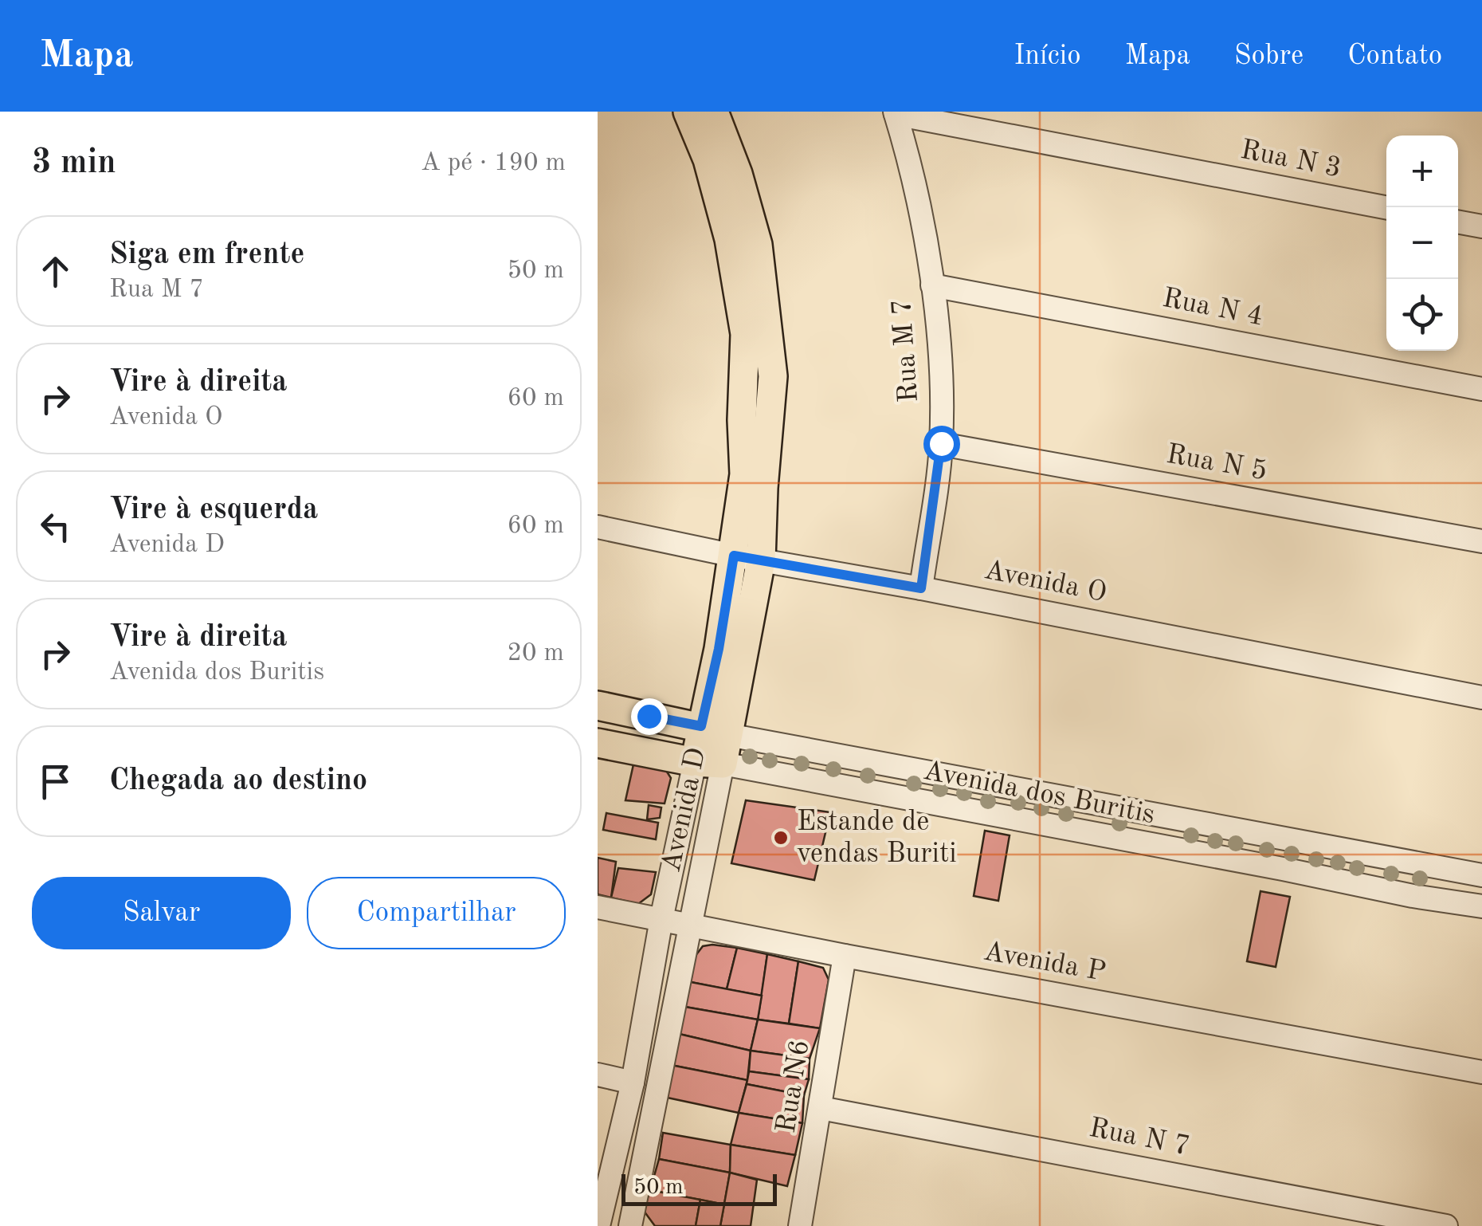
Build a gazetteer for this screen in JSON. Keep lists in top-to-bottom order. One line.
{"streets":{"main road":["Avenida dos Buritis","Avenida D"],"street":["Rua N 3","Rua N 4","Rua M 7","Rua N 5","Avenida O","Avenida P","Rua N6","Rua N 7"]},"crossings":[["Rua N 3","Rua M 7"],["Rua N 4","Rua M 7"],["Rua M 7","Rua N 5"],["Rua M 7","Avenida O"],["Avenida O","Avenida D"],["Avenida dos Buritis","Avenida D"],["Avenida D","Avenida P"],["Avenida P","Rua N6"],["Rua N6","Rua N 7"]],"places":["Estande de vendas Buriti"],"scale_bar":"50 m","page":{"header":"Mapa","nav":["Início","Mapa","Sobre","Contato"],"heading":["3 min","A pé · 190 m"],"map_buttons":["+","−"],"list":[["Siga em frente","Rua M 7","50 m"],["Vire à direita","Avenida O","60 m"],["Vire à esquerda","Avenida D","60 m"],["Vire à direita","Avenida dos Buritis","20 m"],"Chegada ao destino"],"buttons":["Salvar","Compartilhar"],"scale":"50 m"}}
